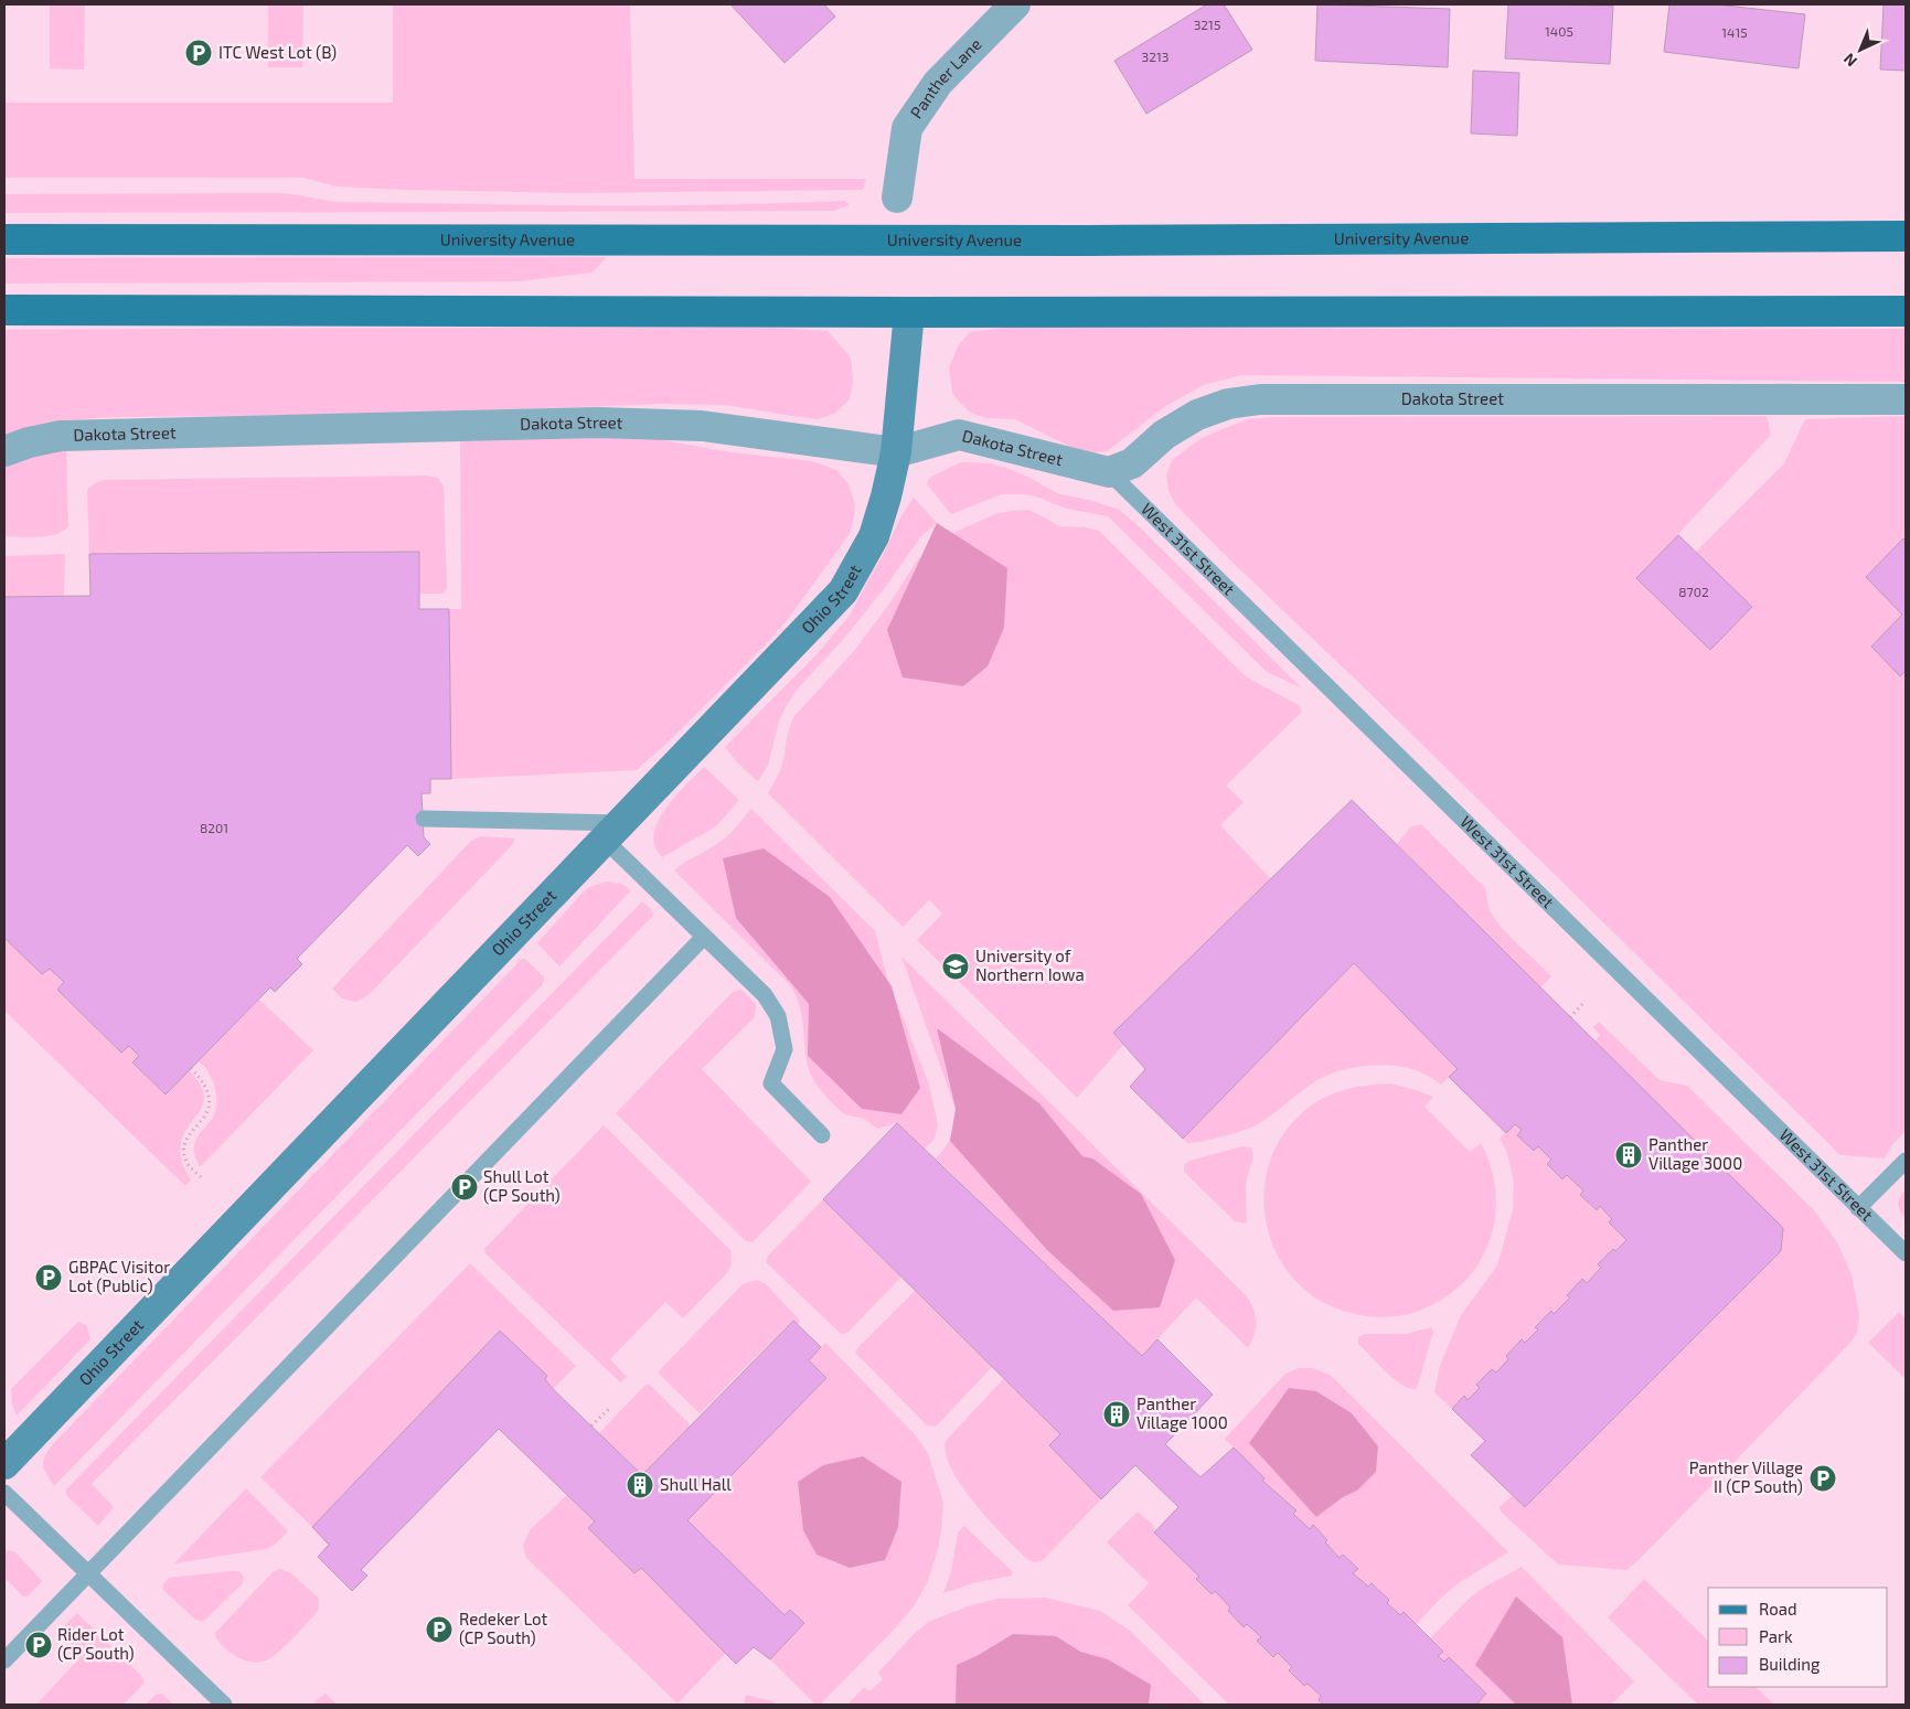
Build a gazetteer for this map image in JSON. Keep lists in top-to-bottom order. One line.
{"streets":{"main road":["University Avenue"],"street":["Panther Lane","Dakota Street","Ohio Street"],"lane":["West 31st Street"]},"crossings":[["Dakota Street","West 31st Street"],["Dakota Street","Ohio Street"]],"places":{"parking":["ITC West Lot (B)","Shull Lot (CP South)","GBPAC Visitor Lot (Public)","Panther Village II (CP South)","Redeker Lot (CP South)","Rider Lot (CP South)"],"school or university":["University of Northern Iowa"],"building":["Panther Village 3000","Panther Village 1000","Shull Hall"]},"house_numbers":["3215","1405","1415","3213","8702","8201"],"legend":["Road","Park","Building"],"north":"bottom left"}
